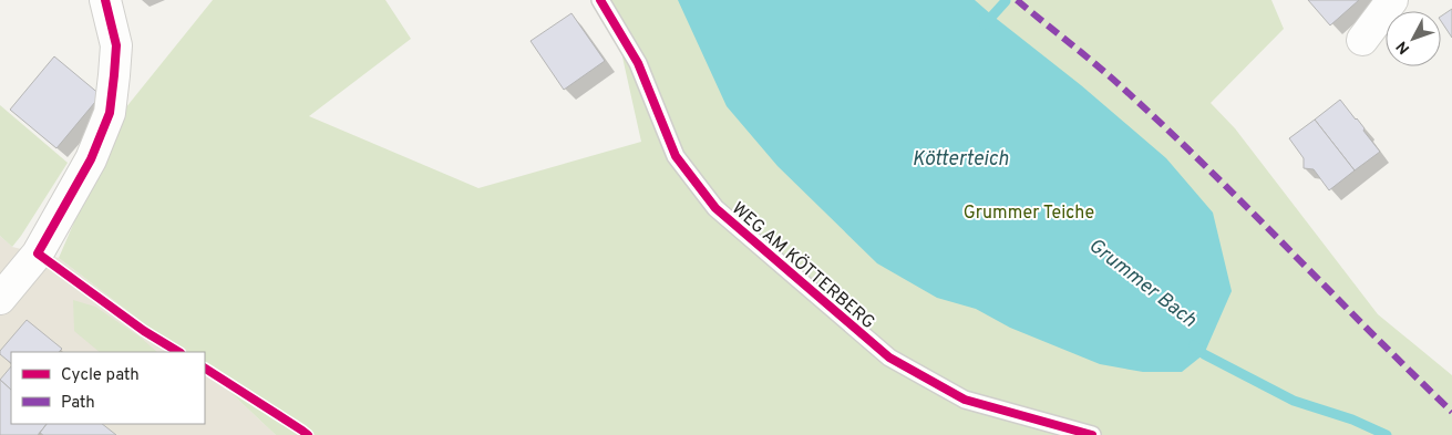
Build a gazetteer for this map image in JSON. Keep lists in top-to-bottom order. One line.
{"streets":{"lane":["WEG AM KÖTTERBERG"]},"water":["Kötterteich","Grummer Bach"],"parks":["Grummer Teiche"],"legend":["Cycle path","Path"],"north":"bottom left"}
